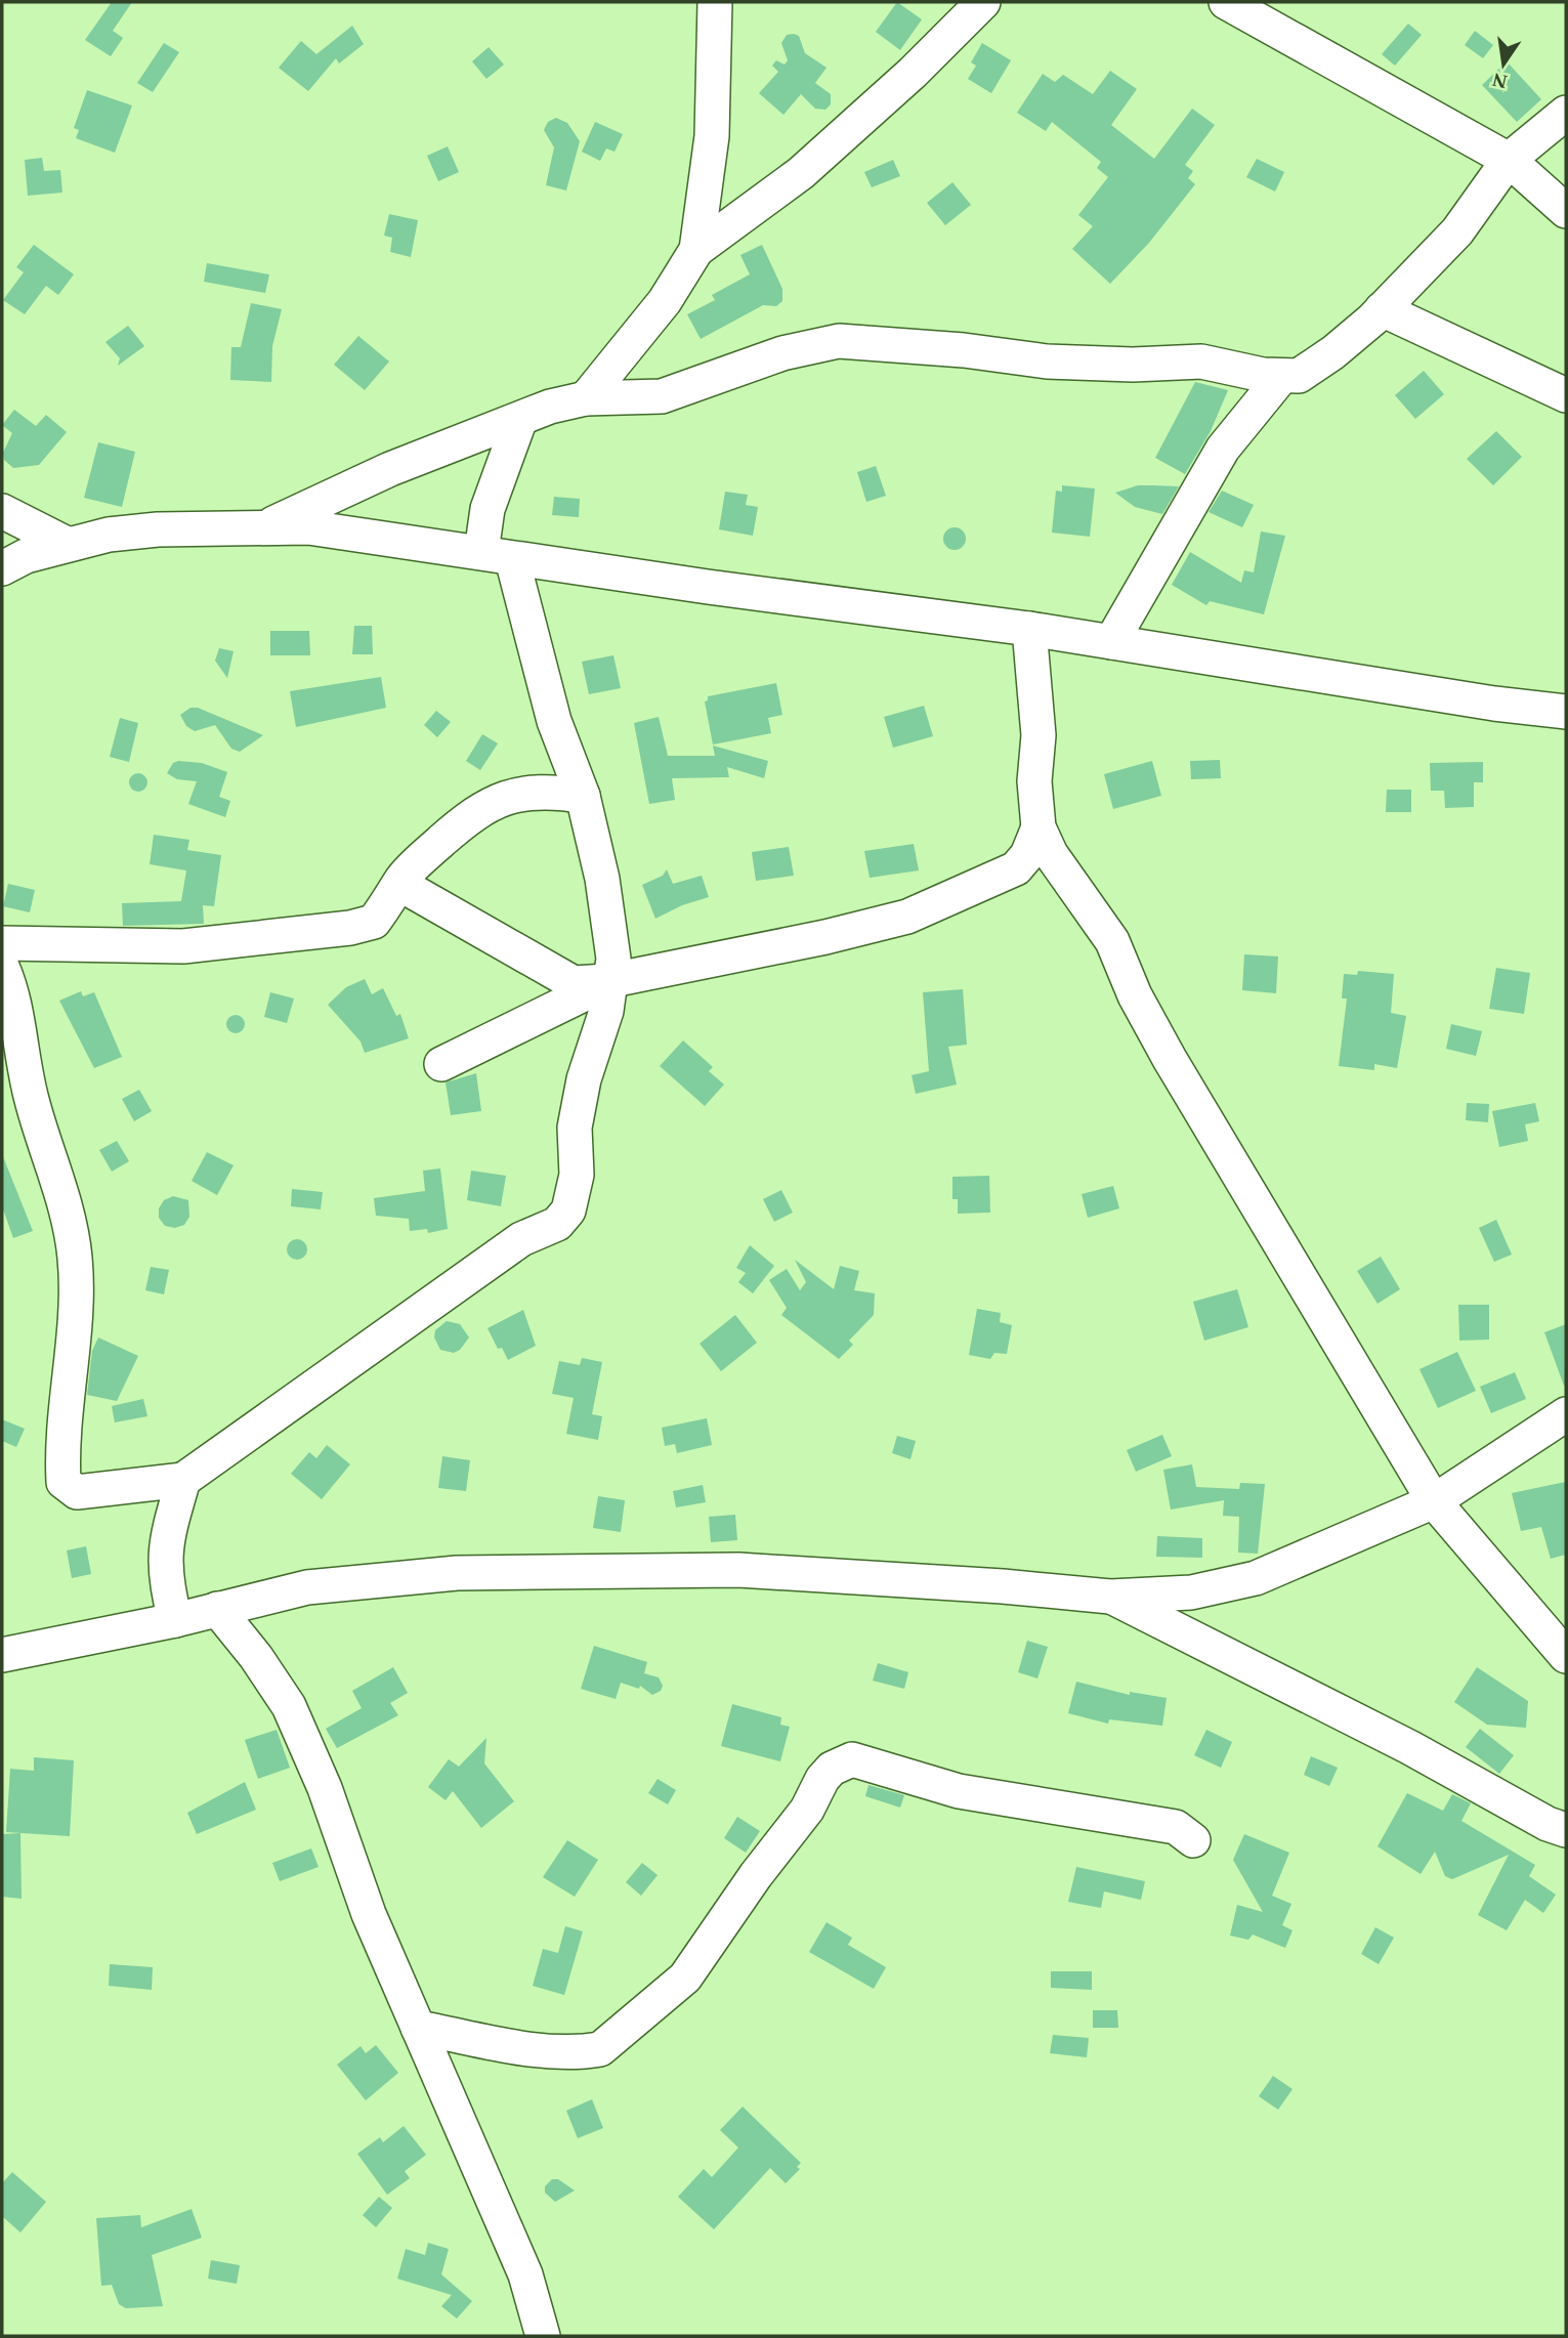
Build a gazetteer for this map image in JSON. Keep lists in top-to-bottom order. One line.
{"north":"bottom"}
